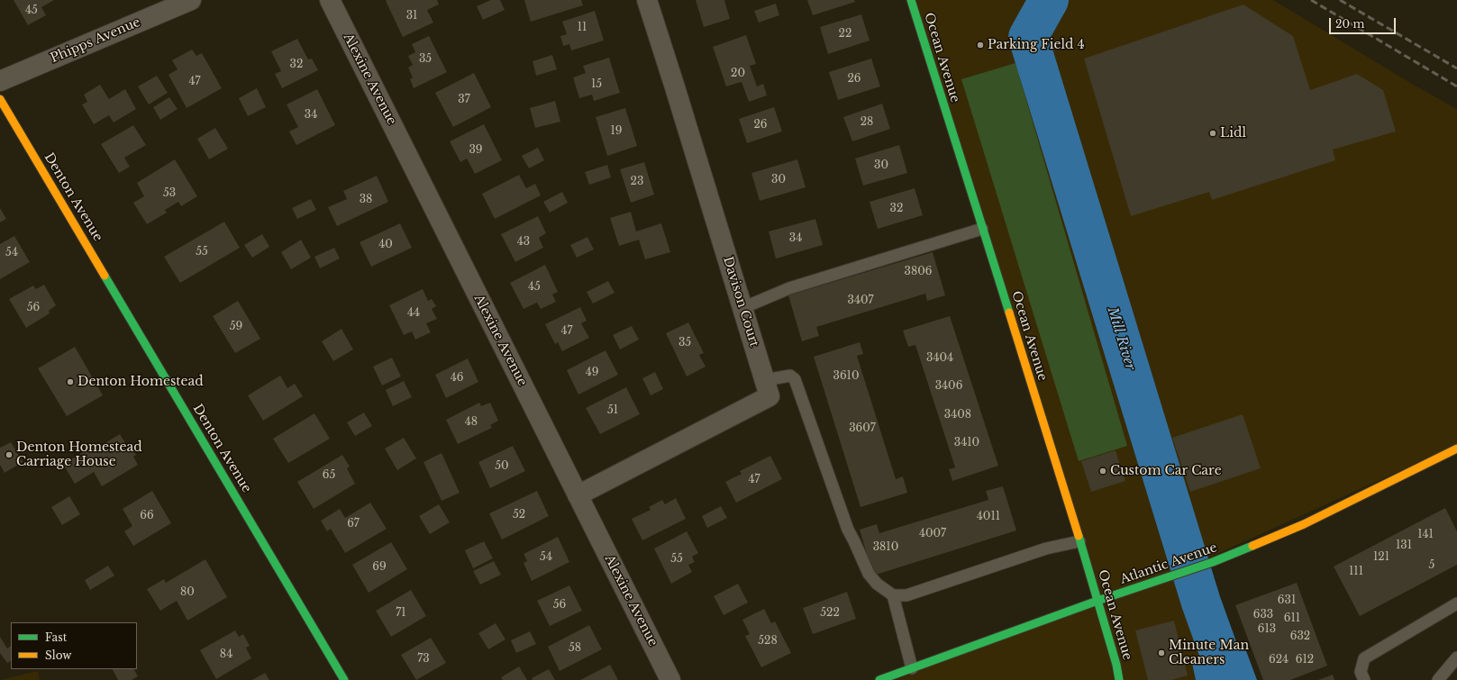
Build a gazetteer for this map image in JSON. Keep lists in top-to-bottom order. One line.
{"streets":{"main road":["Ocean Avenue","Denton Avenue","Atlantic Avenue"],"street":["Phipps Avenue","Alexine Avenue","Davison Court"]},"crossings":[["Ocean Avenue","Atlantic Avenue"],["Alexine Avenue","Davison Court"]],"water":["Mill River"],"places":["Parking Field 4","Lidl","Denton Homestead","Denton Homestead Carriage House","Custom Car Care","Minute Man Cleaners"],"house_numbers":["45","31","11","22","35","32","20","26","47","15","37","34","28","26","19","39","30","30","23","53","38","32","34","43","40","55","54","3806","45","3407","56","44","59","47","35","3404","49","3610","46","3406","51","3408","48","3607","3410","50","65","47","52","66","4011","67","4007","141","131","3810","54","121","55","5","69","111","80","631","56","71","522","633","611","613","632","528","58","84","73","624","612"],"legend":["Fast","Slow"],"scale_bar":"20 m"}
